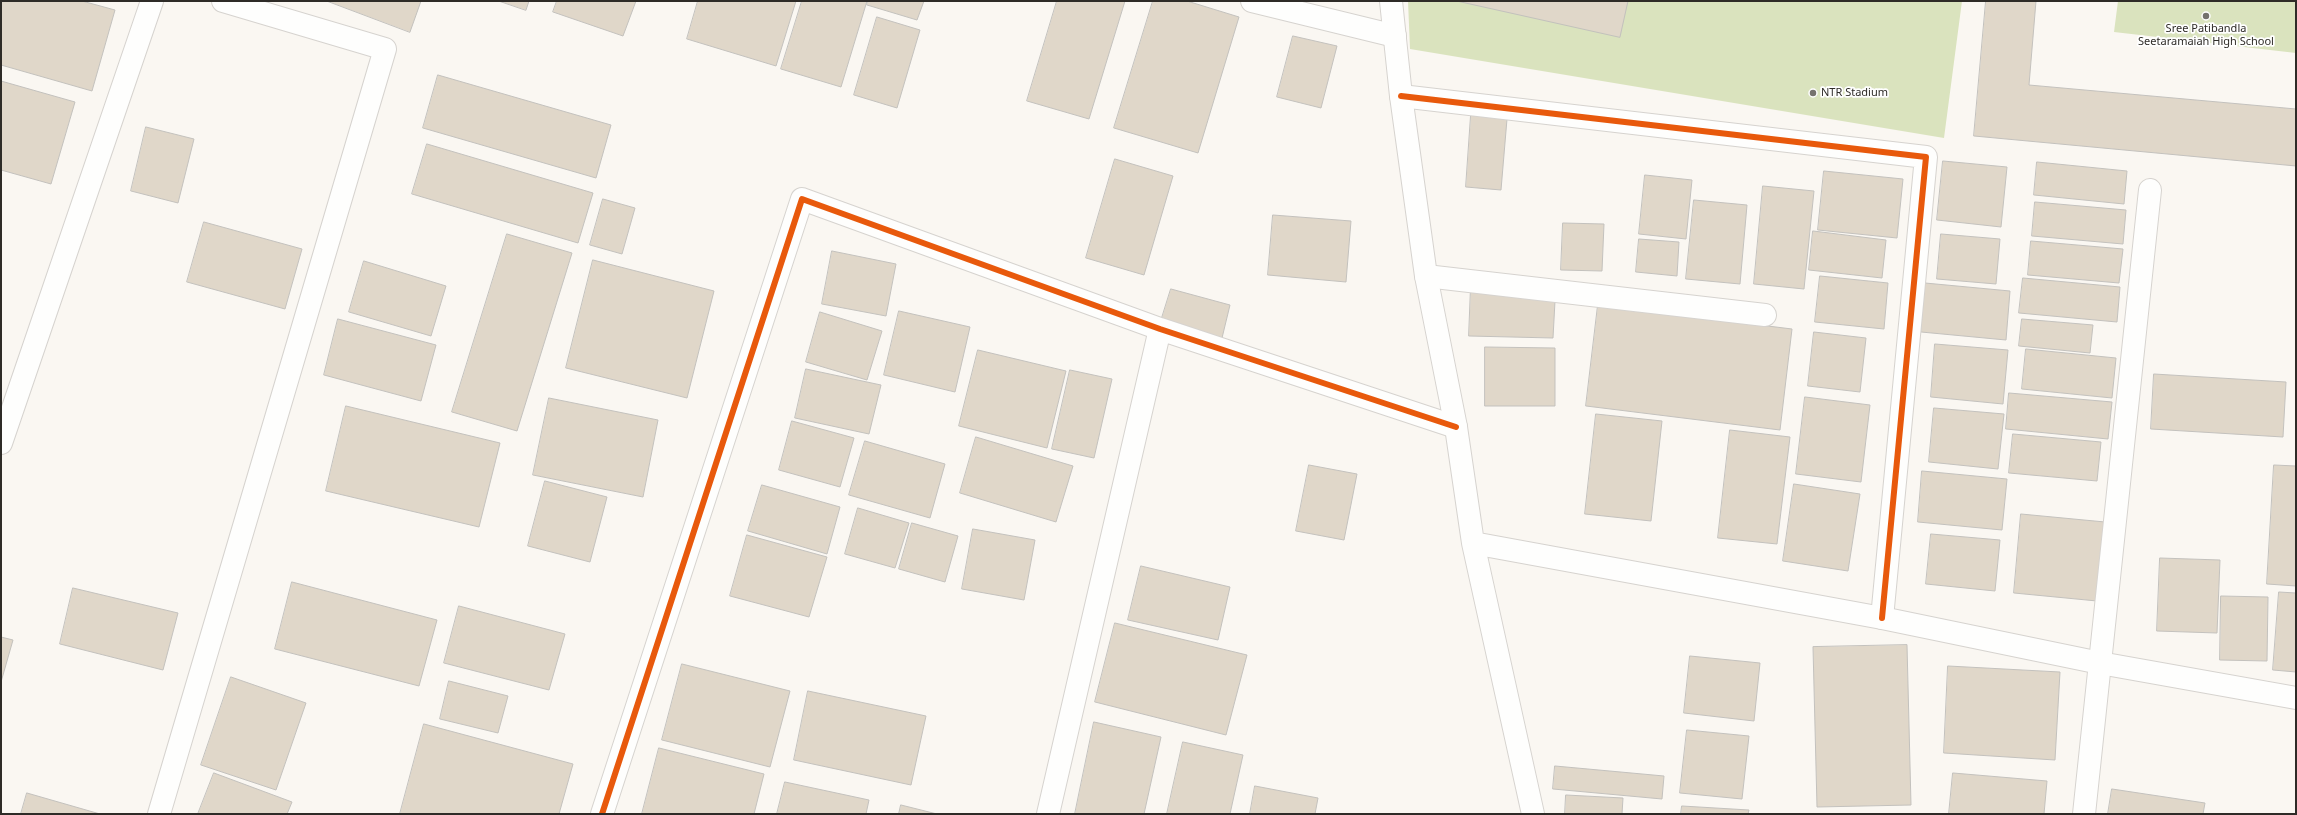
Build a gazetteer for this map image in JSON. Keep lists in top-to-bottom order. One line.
{"places":["Sree Patibandla Seetaramaiah High School","NTR Stadium"]}
